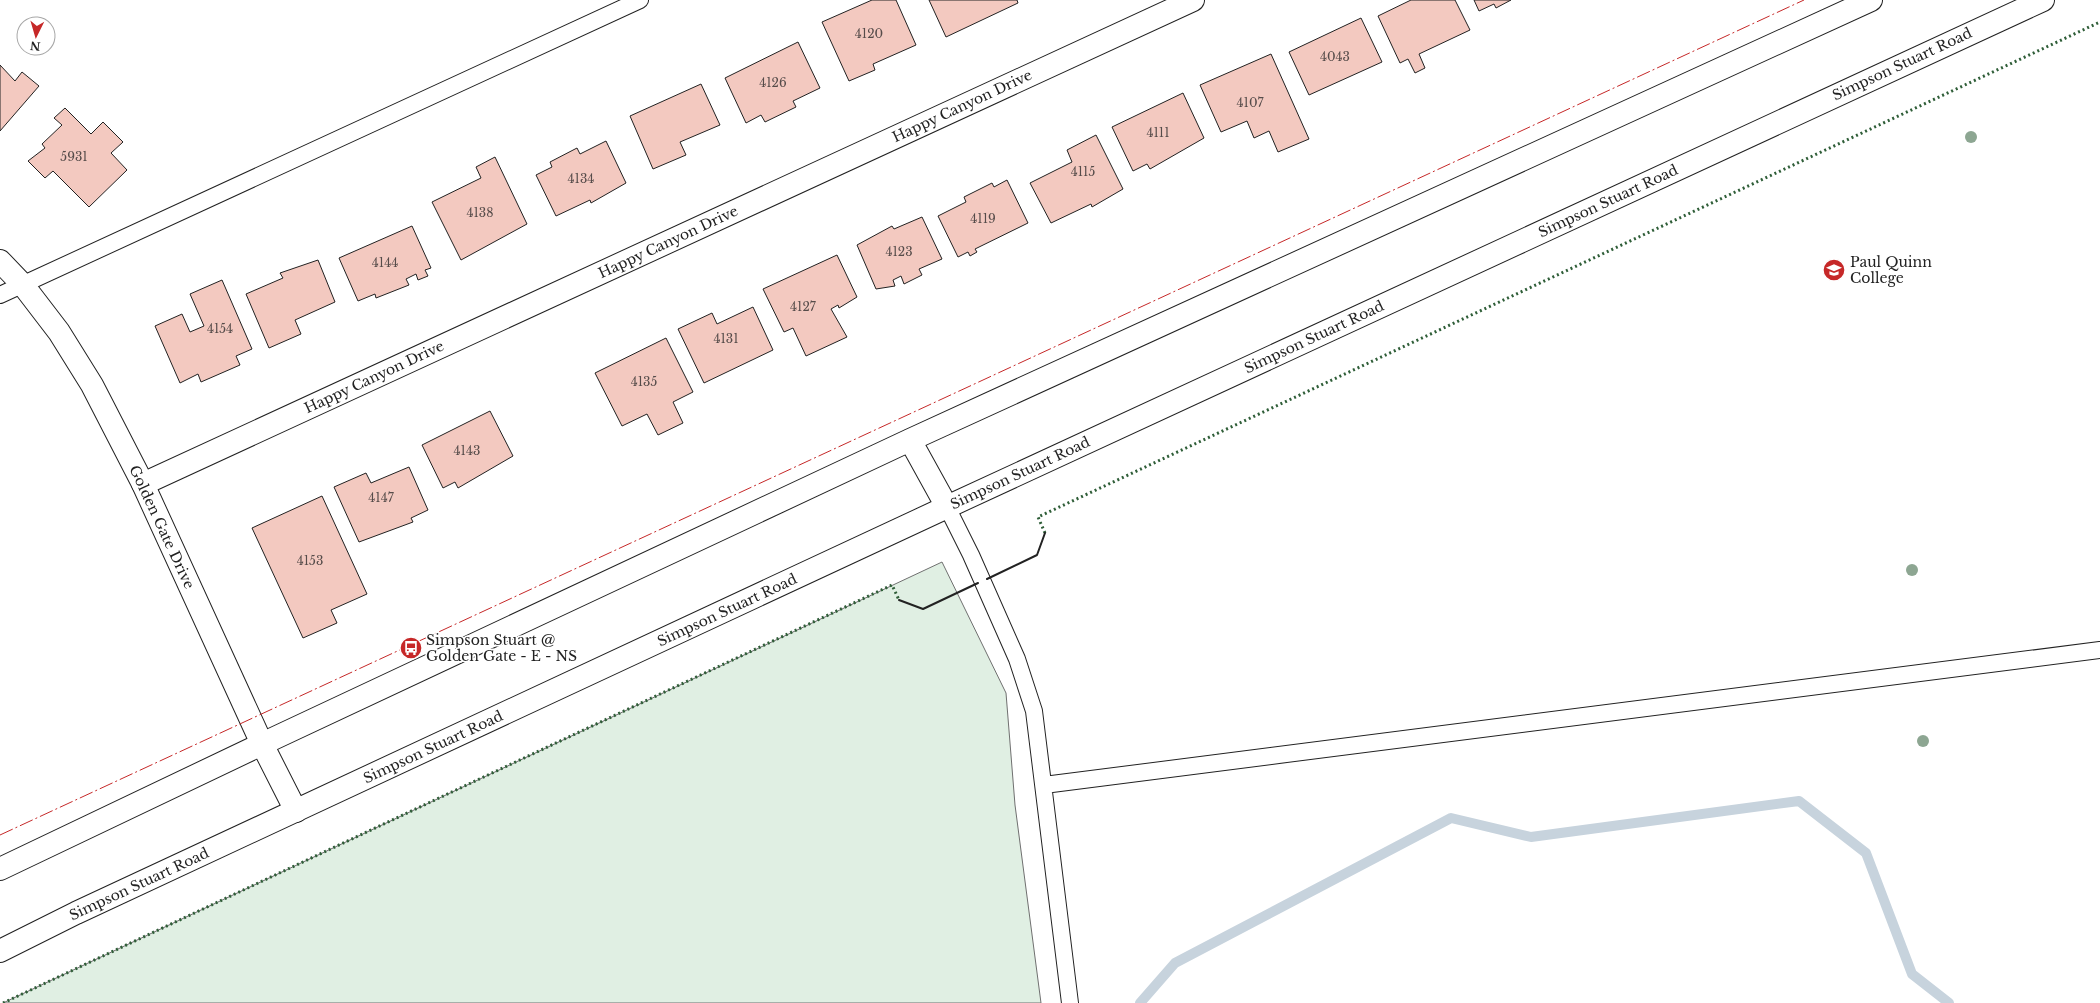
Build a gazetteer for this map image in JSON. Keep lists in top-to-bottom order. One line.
{"streets":{"main road":["Simpson Stuart Road","Happy Canyon Drive","Golden Gate Drive"]},"crossings":[["Simpson Stuart Road","Golden Gate Drive"],["Happy Canyon Drive","Golden Gate Drive"]],"places":{"school or university":["Paul Quinn College"],"bus stop":["Simpson Stuart @ Golden Gate - E - NS"]},"house_numbers":["4120","4043","4126","4107","4111","5931","4115","4134","4138","4119","4123","4144","4127","4154","4131","4135","4143","4147","4153"],"north":"bottom"}
